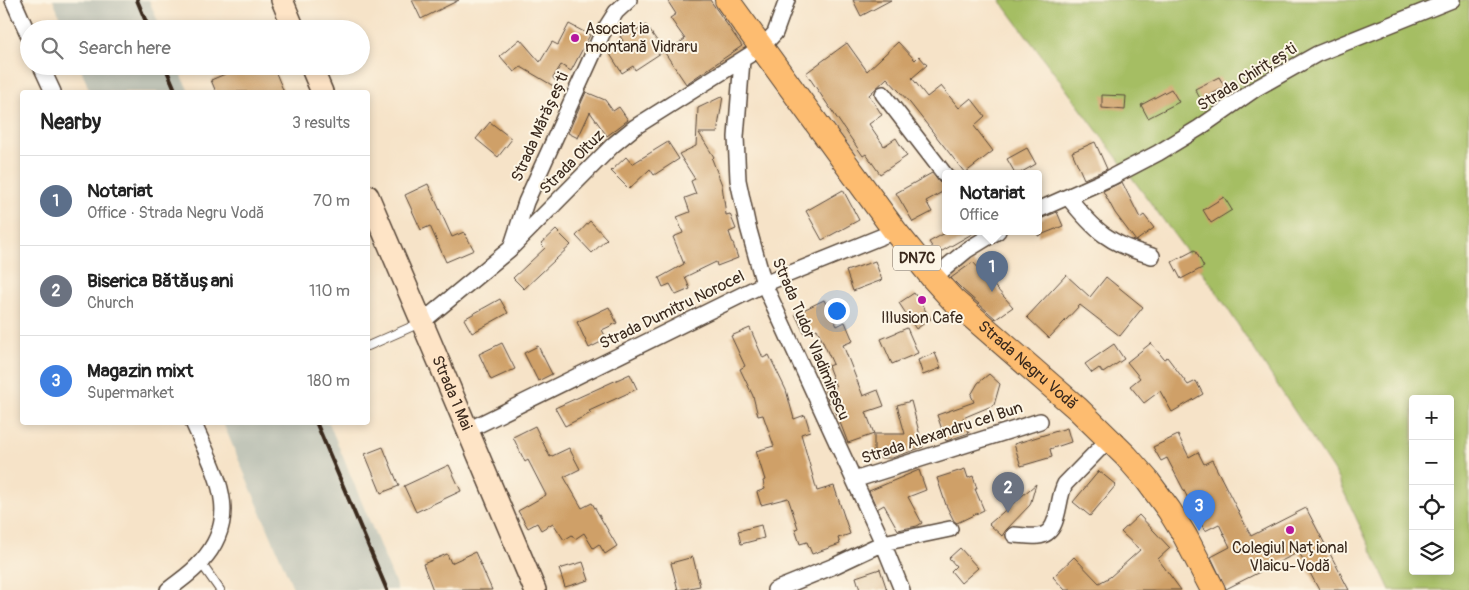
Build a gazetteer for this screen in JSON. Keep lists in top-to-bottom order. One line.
{"streets":{"main road":["DN7C","Strada Negru Vodă","Strada 1 Mai"],"street":["Strada Chirițești","Strada Mărășești","Strada Oituz","Strada Dumitru Norocel","Strada Tudor Vladimirescu","Strada Alexandru cel Bun"]},"crossings":[["Strada Mărășești","Strada Oituz"],["Strada Oituz","Strada Tudor Vladimirescu"],["Strada Oituz","Strada Negru Vodă"],["Strada Oituz","Strada 1 Mai"],["Strada Dumitru Norocel","Strada Tudor Vladimirescu"],["Strada Dumitru Norocel","Strada Negru Vodă"],["Strada Dumitru Norocel","Strada 1 Mai"],["Strada Tudor Vladimirescu","Strada Alexandru cel Bun"]],"places":["Asociația montană Vidraru","Illusion Cafe","Colegiul Național Vlaicu-Vodă"],"page":{"search":"Search here","heading":["Nearby","3 results"],"list":[{"mark":"1","name":"Notariat","note":"Office · Strada Negru Vodă","value":"70 m"},{"mark":"2","name":"Biserica Bătăușani","note":"Church","value":"110 m"},{"mark":"3","name":"Magazin mixt","note":"Supermarket","value":"180 m"}],"popup":["Notariat","Office"],"pins":["1","2","3"],"map_buttons":["+","−"]}}
